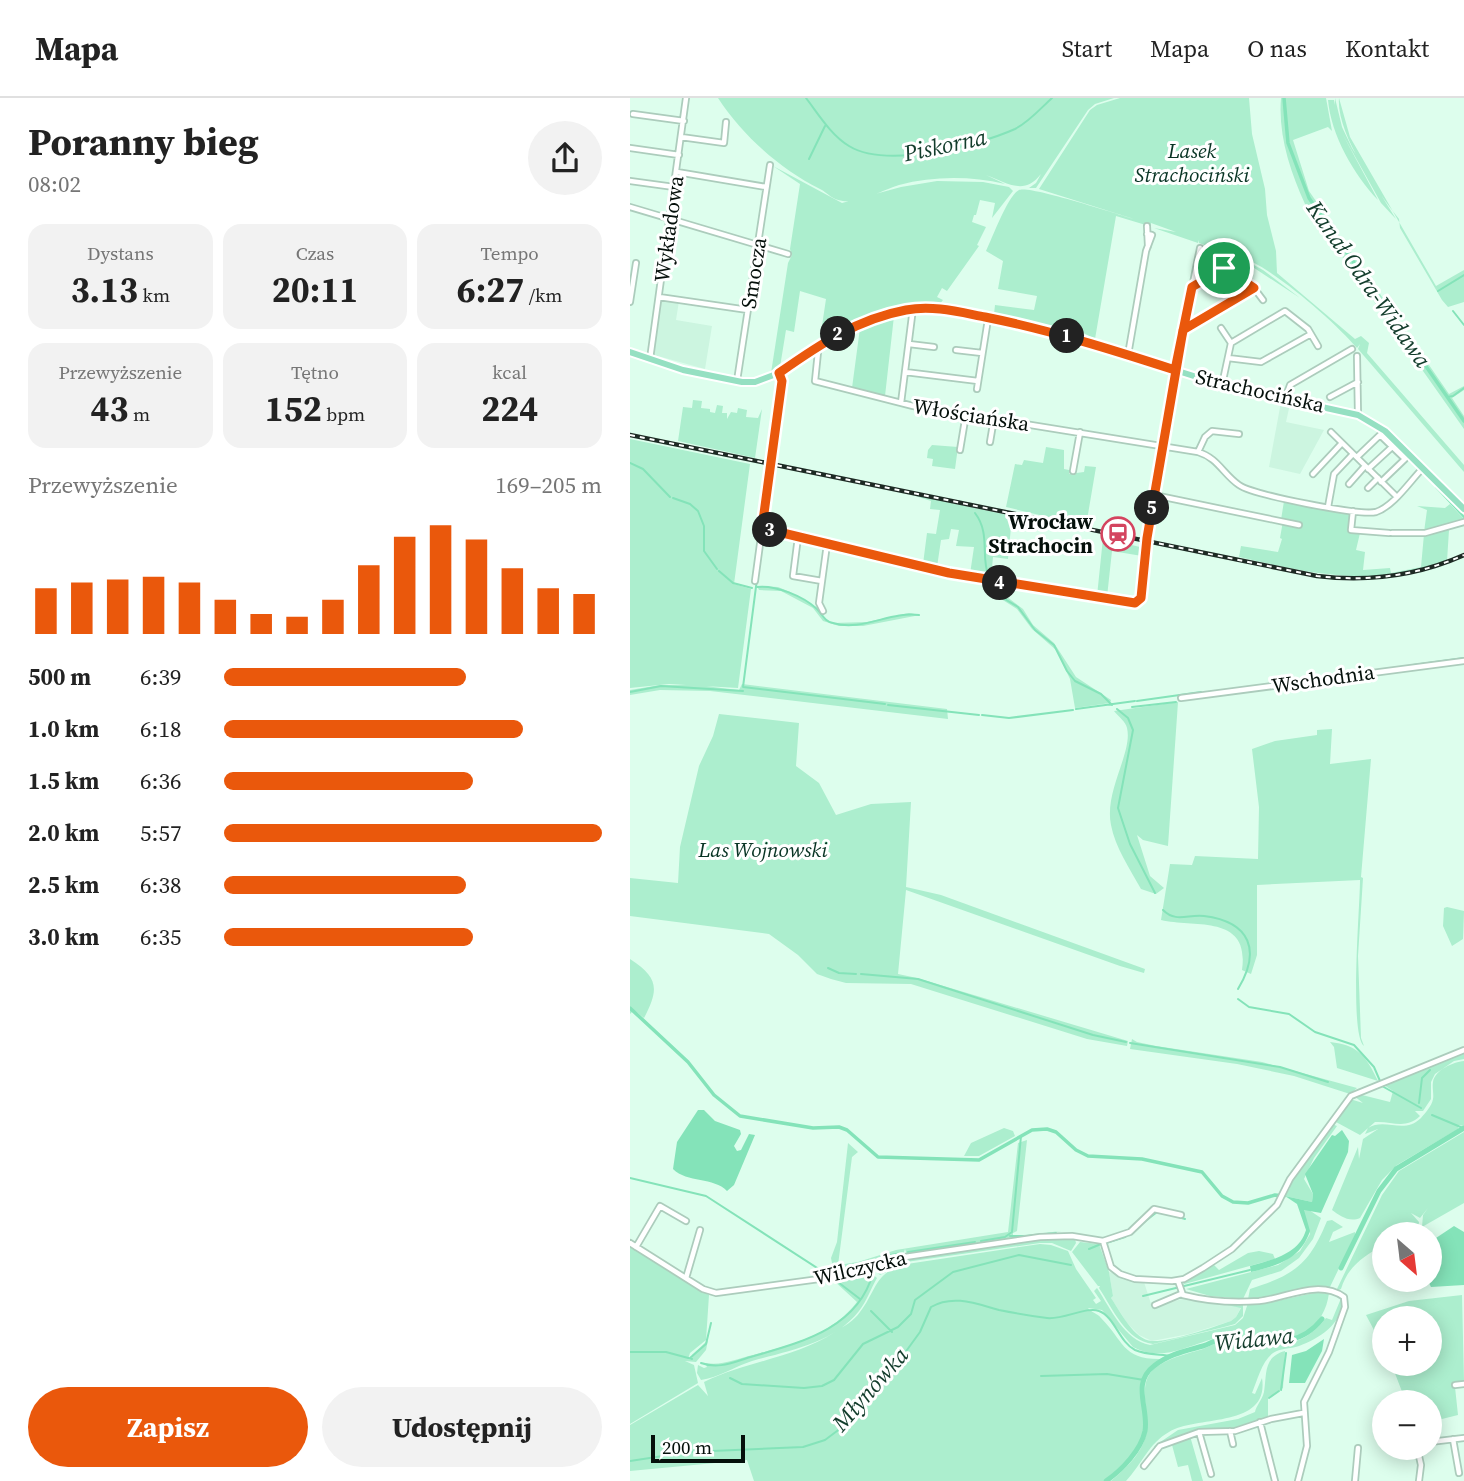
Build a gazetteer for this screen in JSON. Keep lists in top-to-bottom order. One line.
{"streets":{"main road":["Strachocińska"],"street":["Wykładowa","Smocza","Włościańska","Wschodnia","Wilczycka"]},"crossings":[["Wykładowa","Strachocińska"],["Smocza","Strachocińska"],["Strachocińska","Włościańska"]],"water":["Piskorna","Kanał Odra-Widawa","Widawa","Młynówka"],"parks":["Lasek Strachociński","Las Wojnowski"],"places":{"station":["Wrocław Strachocin"]},"scale_bar":"200 m","north":"bottom right","page":{"header":"Mapa","nav":["Start","Mapa","O nas","Kontakt"],"heading":["Poranny bieg","08:02"],"stats":[["Dystans","3.13 km"],["Czas","20:11"],["Tempo","6:27 /km"],["Przewyższenie","43 m"],["Tętno","152 bpm"],["kcal","224"]],"pins":["2","1","5","3","4"],"chart":["Przewyższenie","169–205 m"],"list":[{"name":"500 m","note":"6:39"},{"name":"1.0 km","note":"6:18"},{"name":"1.5 km","note":"6:36"},{"name":"2.0 km","note":"5:57"},{"name":"2.5 km","note":"6:38"},{"name":"3.0 km","note":"6:35"}],"map_buttons":["+","−"],"buttons":["Zapisz","Udostępnij"],"scale":"200 m"}}
